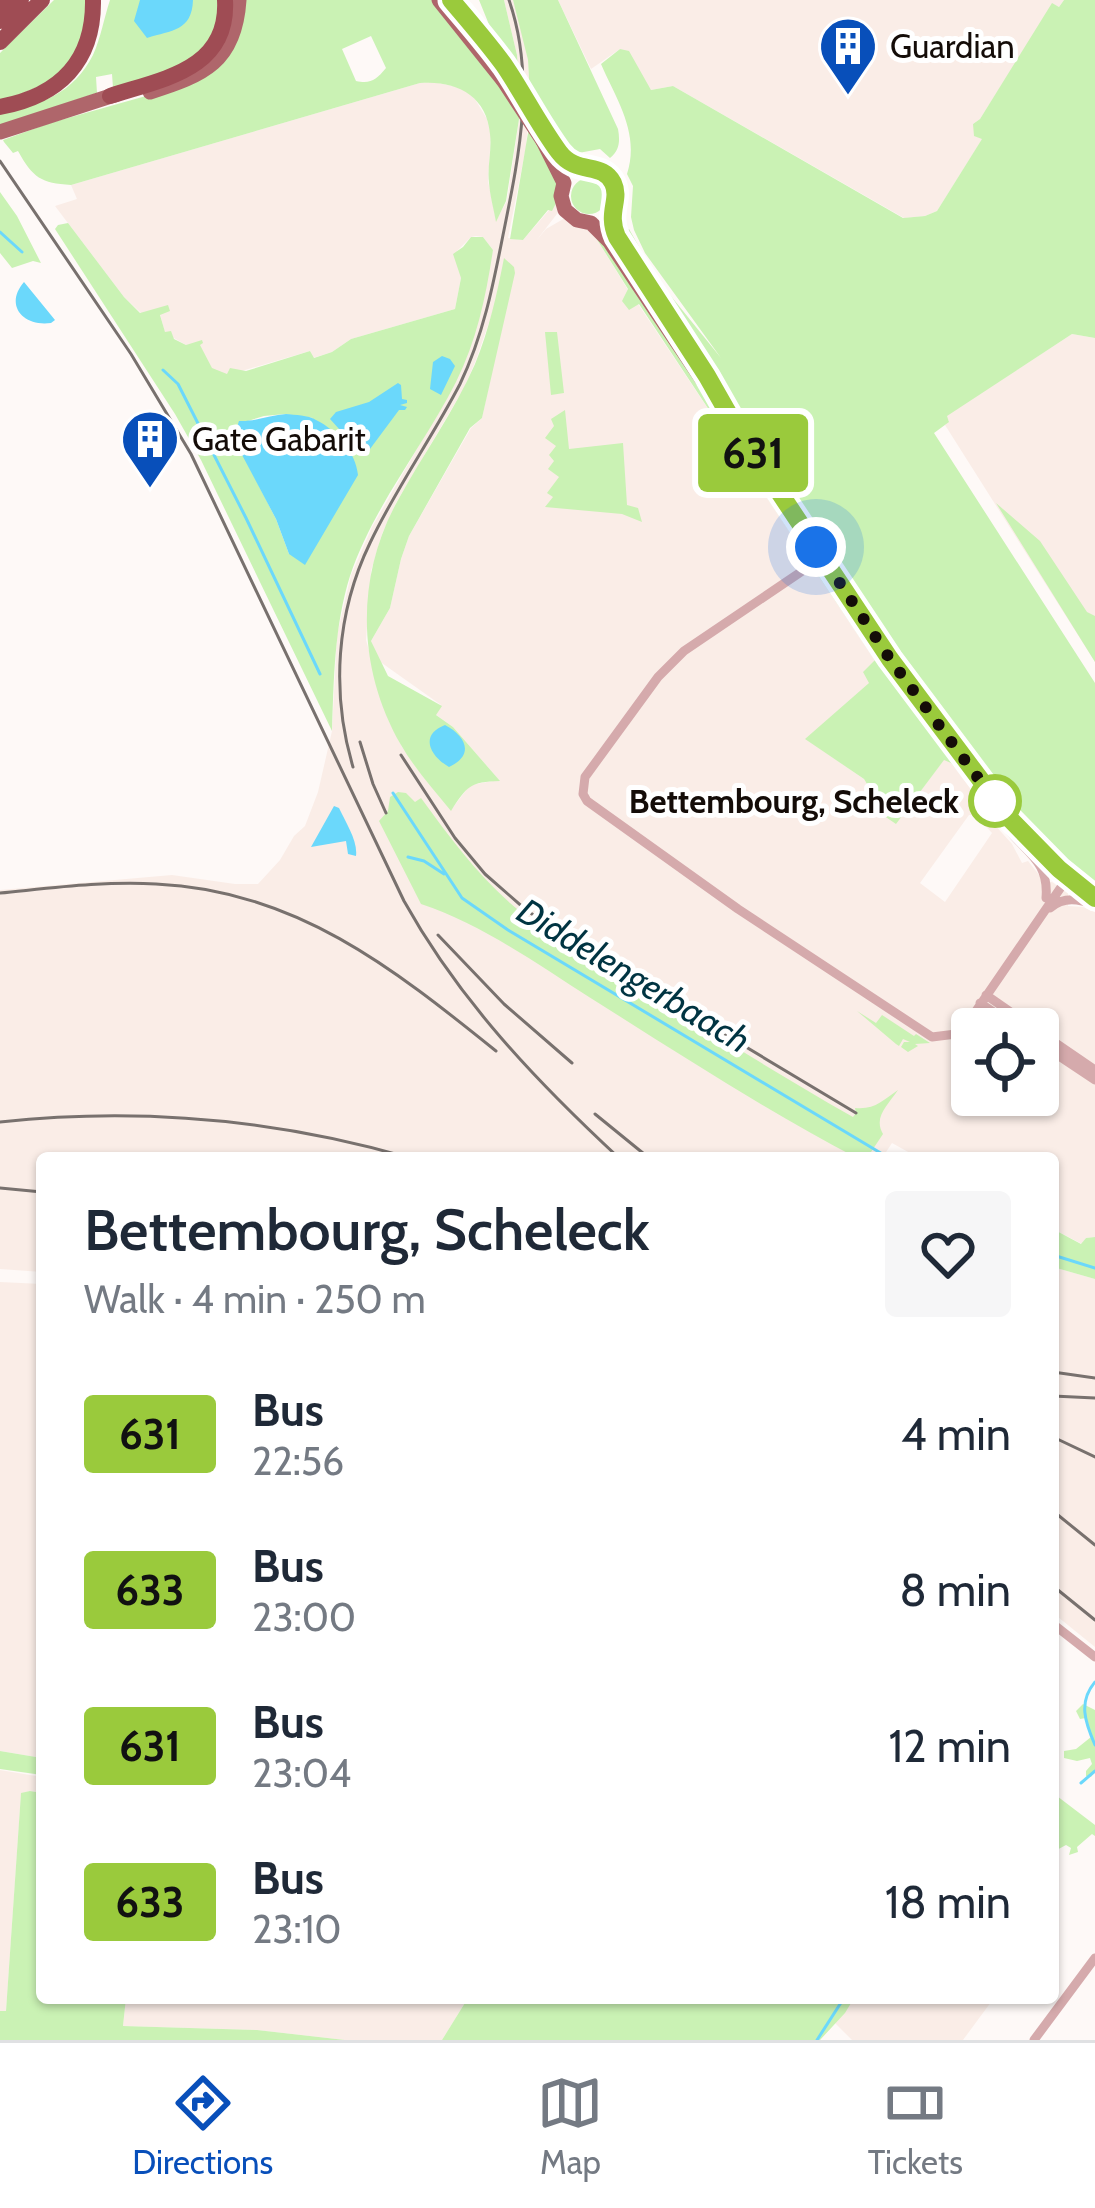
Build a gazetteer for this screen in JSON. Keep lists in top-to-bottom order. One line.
{"water":["Diddelengerbaach"],"places":{"building":["Guardian","Gate Gabarit"],"other":["Bettembourg, Scheleck"]},"lines":["bus line 631"],"page":{"on_map":"631","heading":["Bettembourg, Scheleck","Walk · 4 min · 250 m"],"list":[{"mark":"631","name":"Bus","note":"22:56","value":"4 min"},{"mark":"633","name":"Bus","note":"23:00","value":"8 min"},{"mark":"631","name":"Bus","note":"23:04","value":"12 min"},{"mark":"633","name":"Bus","note":"23:10","value":"18 min"}],"tabs":["Directions","Map","Tickets"]}}
